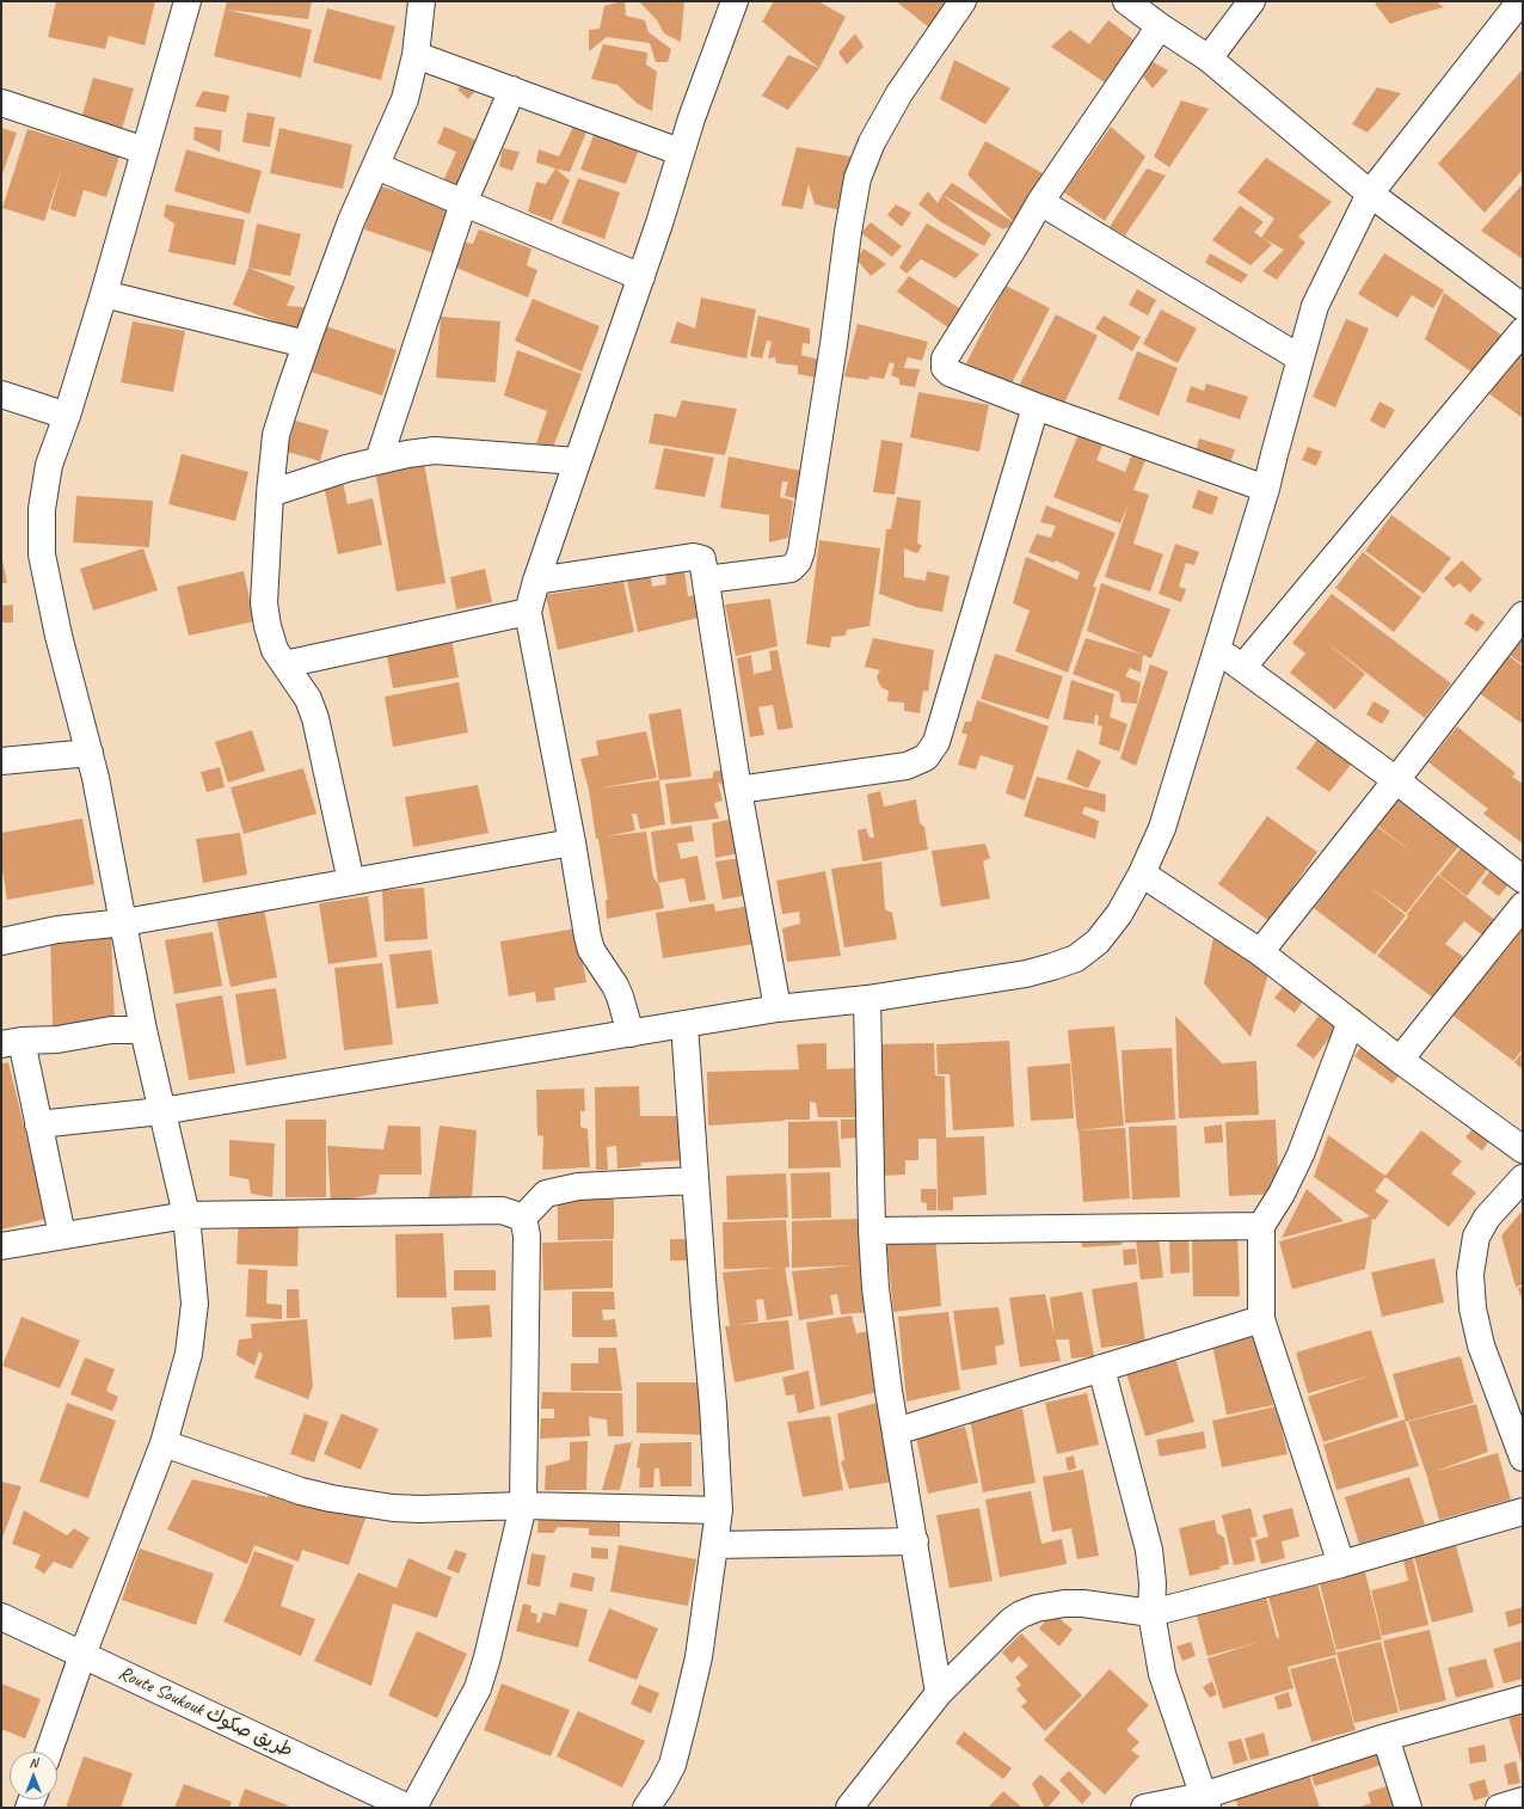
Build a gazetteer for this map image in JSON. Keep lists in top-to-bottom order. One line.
{"streets":{"street":["Route Soukouk طريق صكوك"]},"north":"top"}
